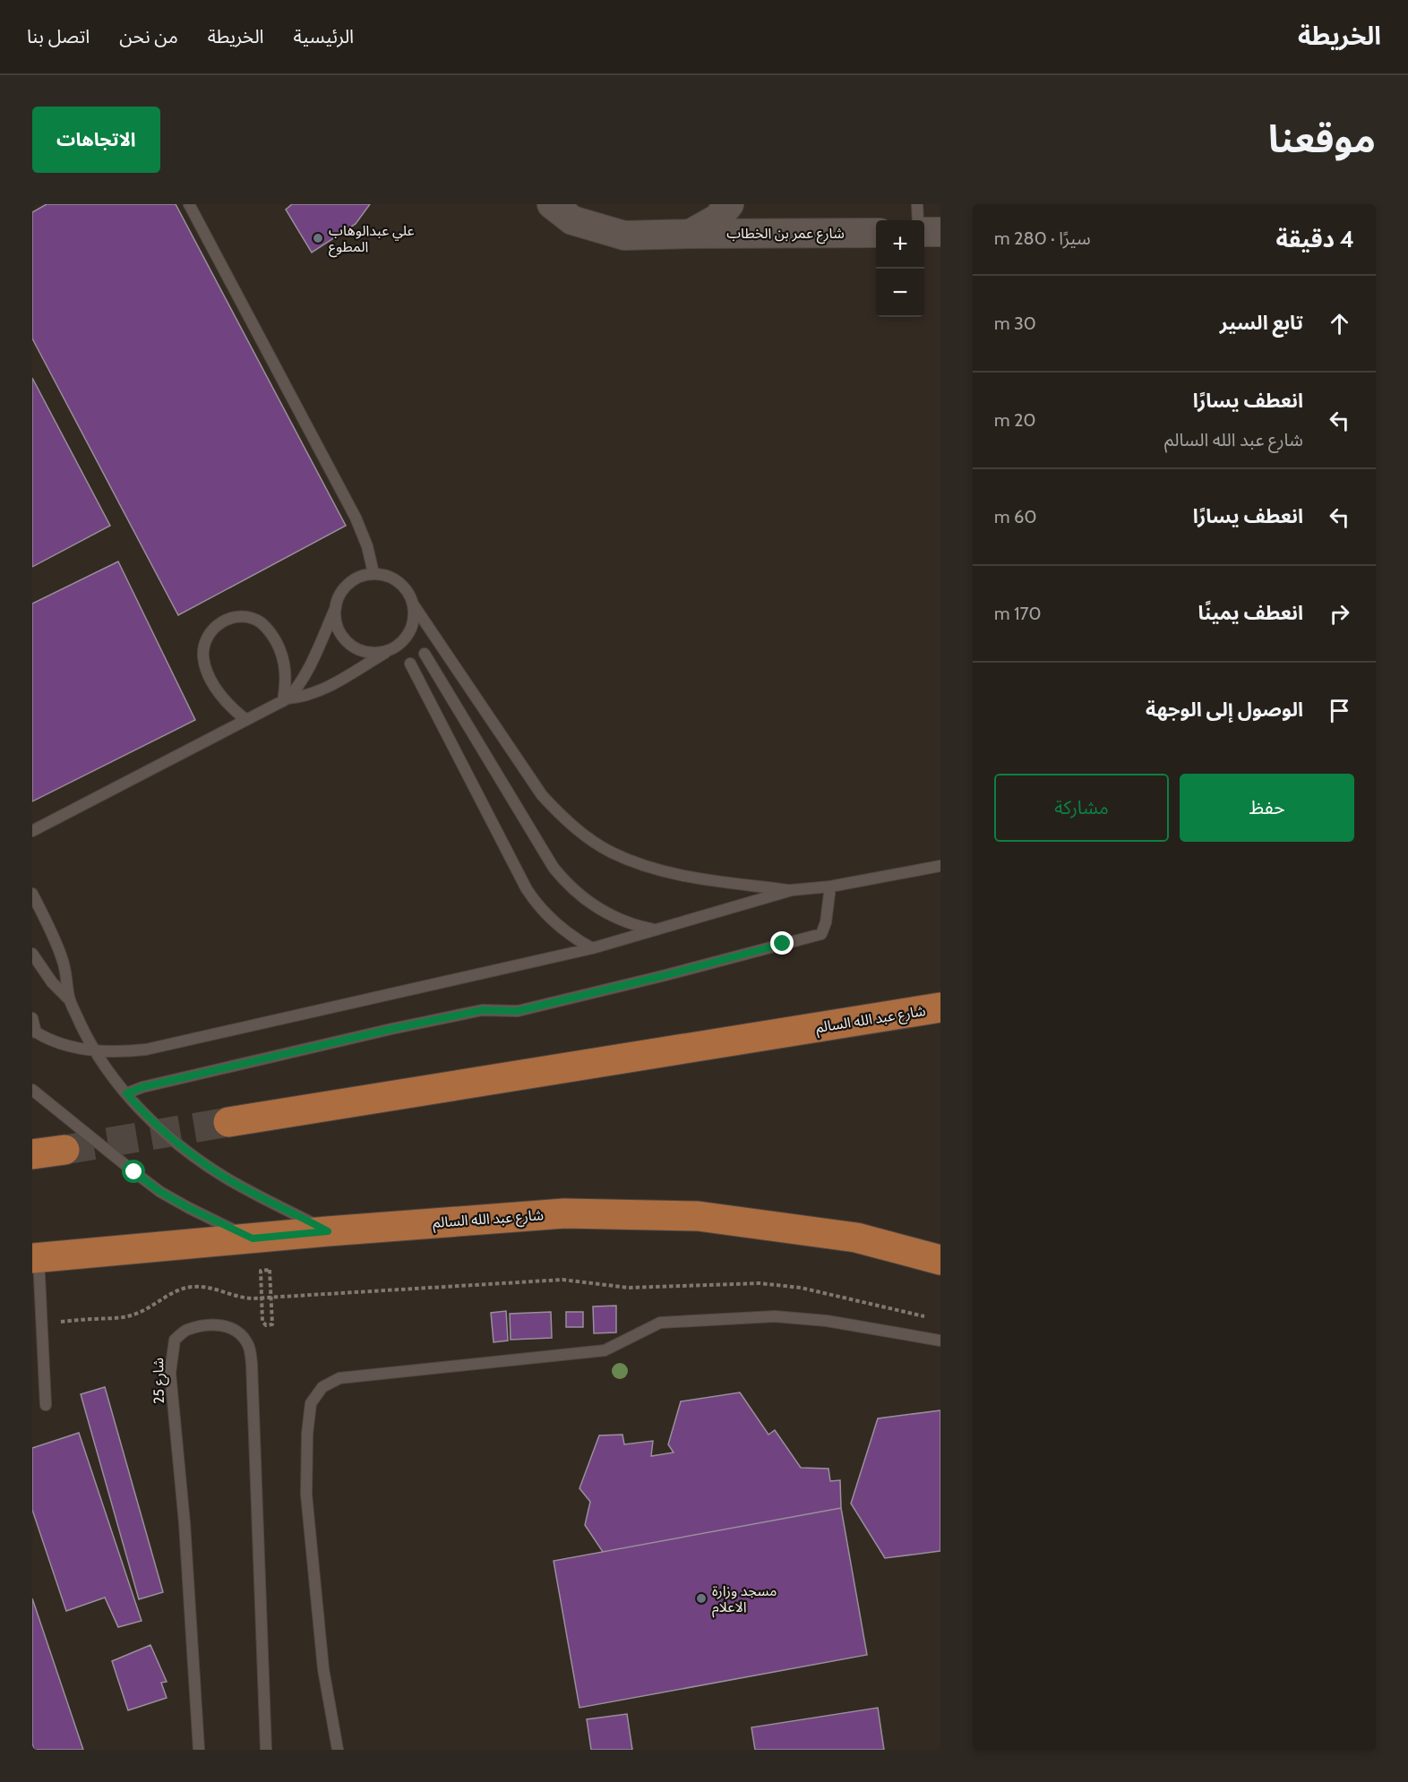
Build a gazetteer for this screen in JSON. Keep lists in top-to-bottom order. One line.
{"streets":{"main road":["شارع عبد الله السالم"],"street":["شارع عمر بن الخطاب"],"lane":["شارع 25"]},"places":["علي عبدالوهاب المطوع","مسجد وزارة الاعلام"],"page":{"header":"الخريطة","nav":["الرئيسية","الخريطة","من نحن","اتصل بنا"],"title":"موقعنا","buttons":["الاتجاهات",["حفظ","مشاركة"]],"heading":["4 دقيقة","سيرًا · 280 m"],"map_buttons":["+","−"],"list":[["تابع السير","30 m"],["انعطف يسارًا","شارع عبد الله السالم","20 m"],["انعطف يسارًا","60 m"],["انعطف يمينًا","170 m"],"الوصول إلى الوجهة"]}}
